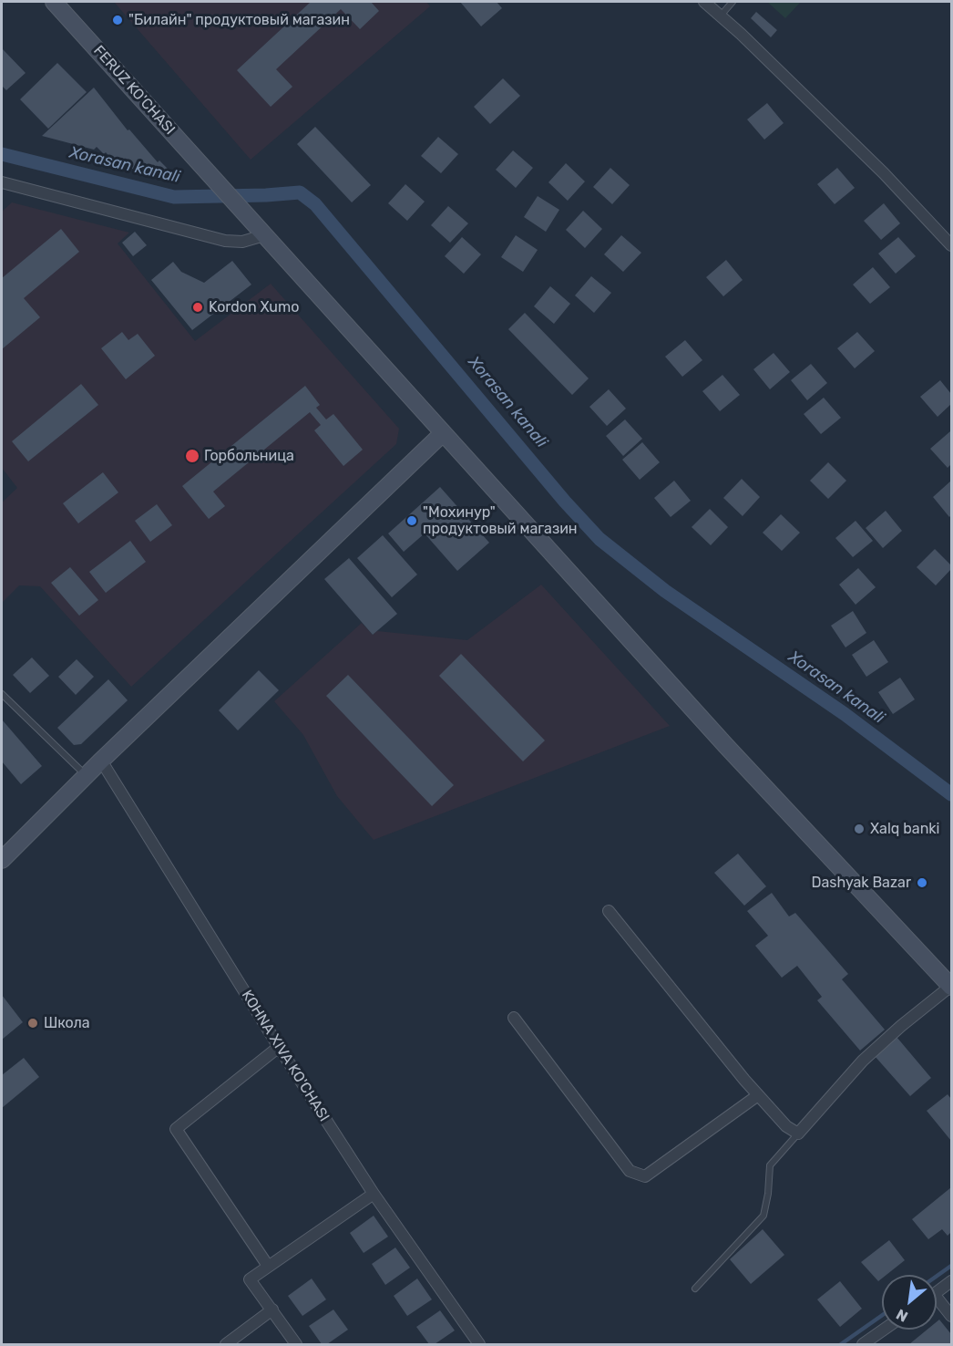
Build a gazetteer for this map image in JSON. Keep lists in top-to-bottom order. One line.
{"streets":{"main road":["FERUZ KO'CHASI"],"street":["KOHNA XIVA KO'CHASI"]},"water":["Xorasan kanali"],"places":["\"Билайн\" продуктовый магазин","Kordon Xumo","Горбольница","\"Мохинур\" продуктовый магазин","Xalq banki","Dashyak Bazar","Школа"],"north":"bottom left"}
